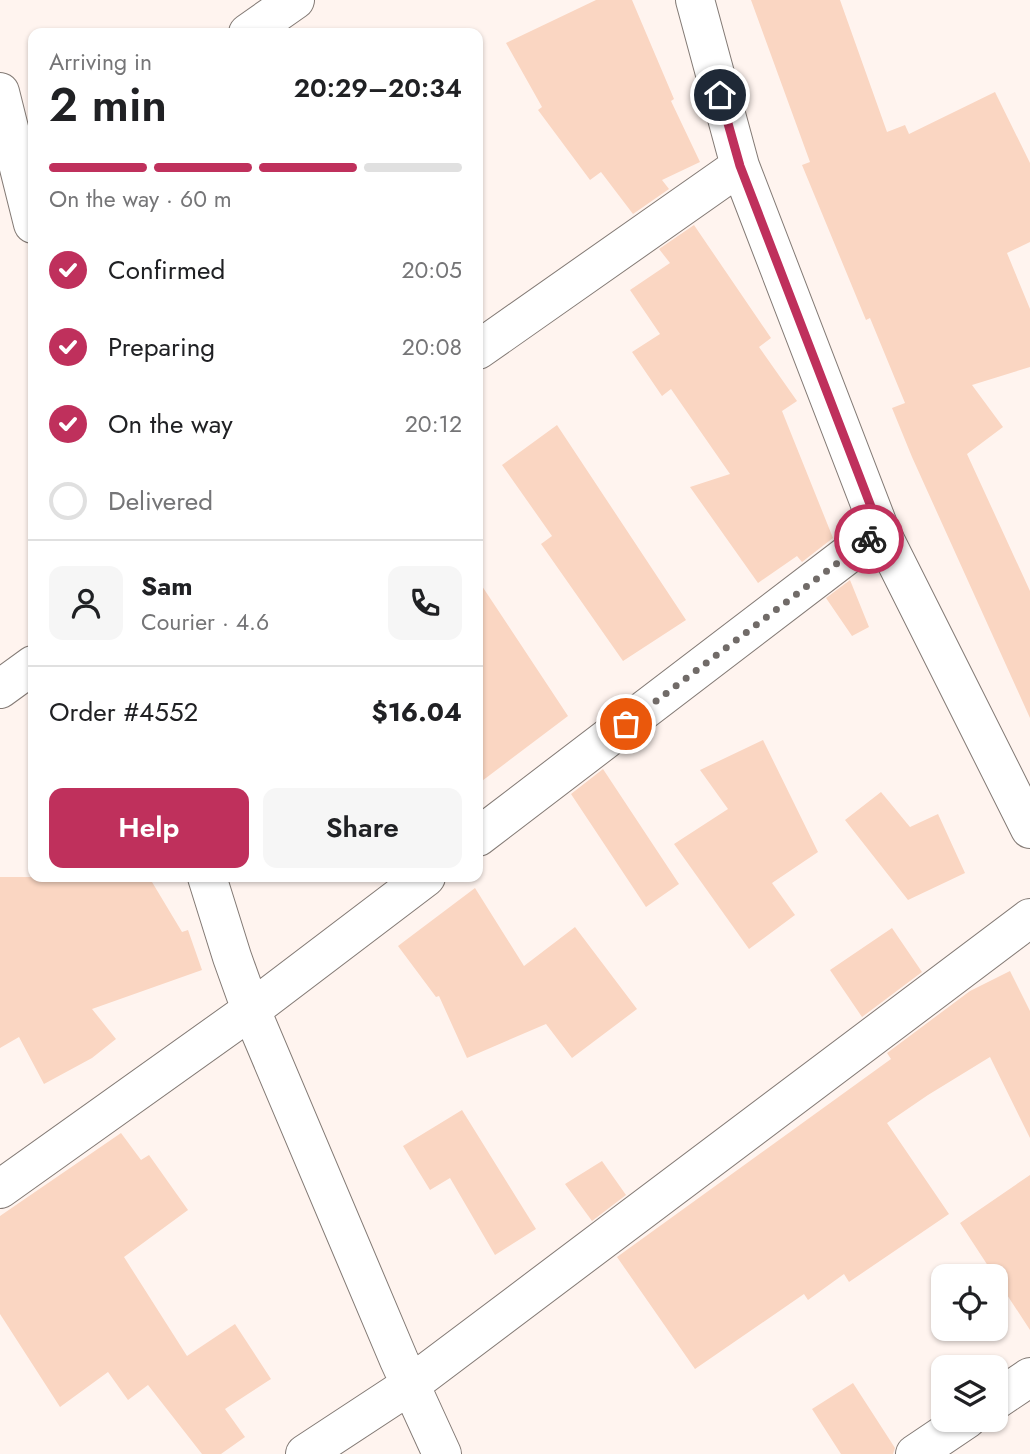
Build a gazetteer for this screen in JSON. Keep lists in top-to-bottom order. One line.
{"page":{"heading":["2 min","Arriving in","20:29–20:34"],"panel":["Sam","Courier · 4.6","Order #4552","$16.04"],"bar":"On the way · 60 m","list":[["Confirmed","20:05"],["Preparing","20:08"],["On the way","20:12"],"Delivered"],"buttons":["Help","Share"]}}
